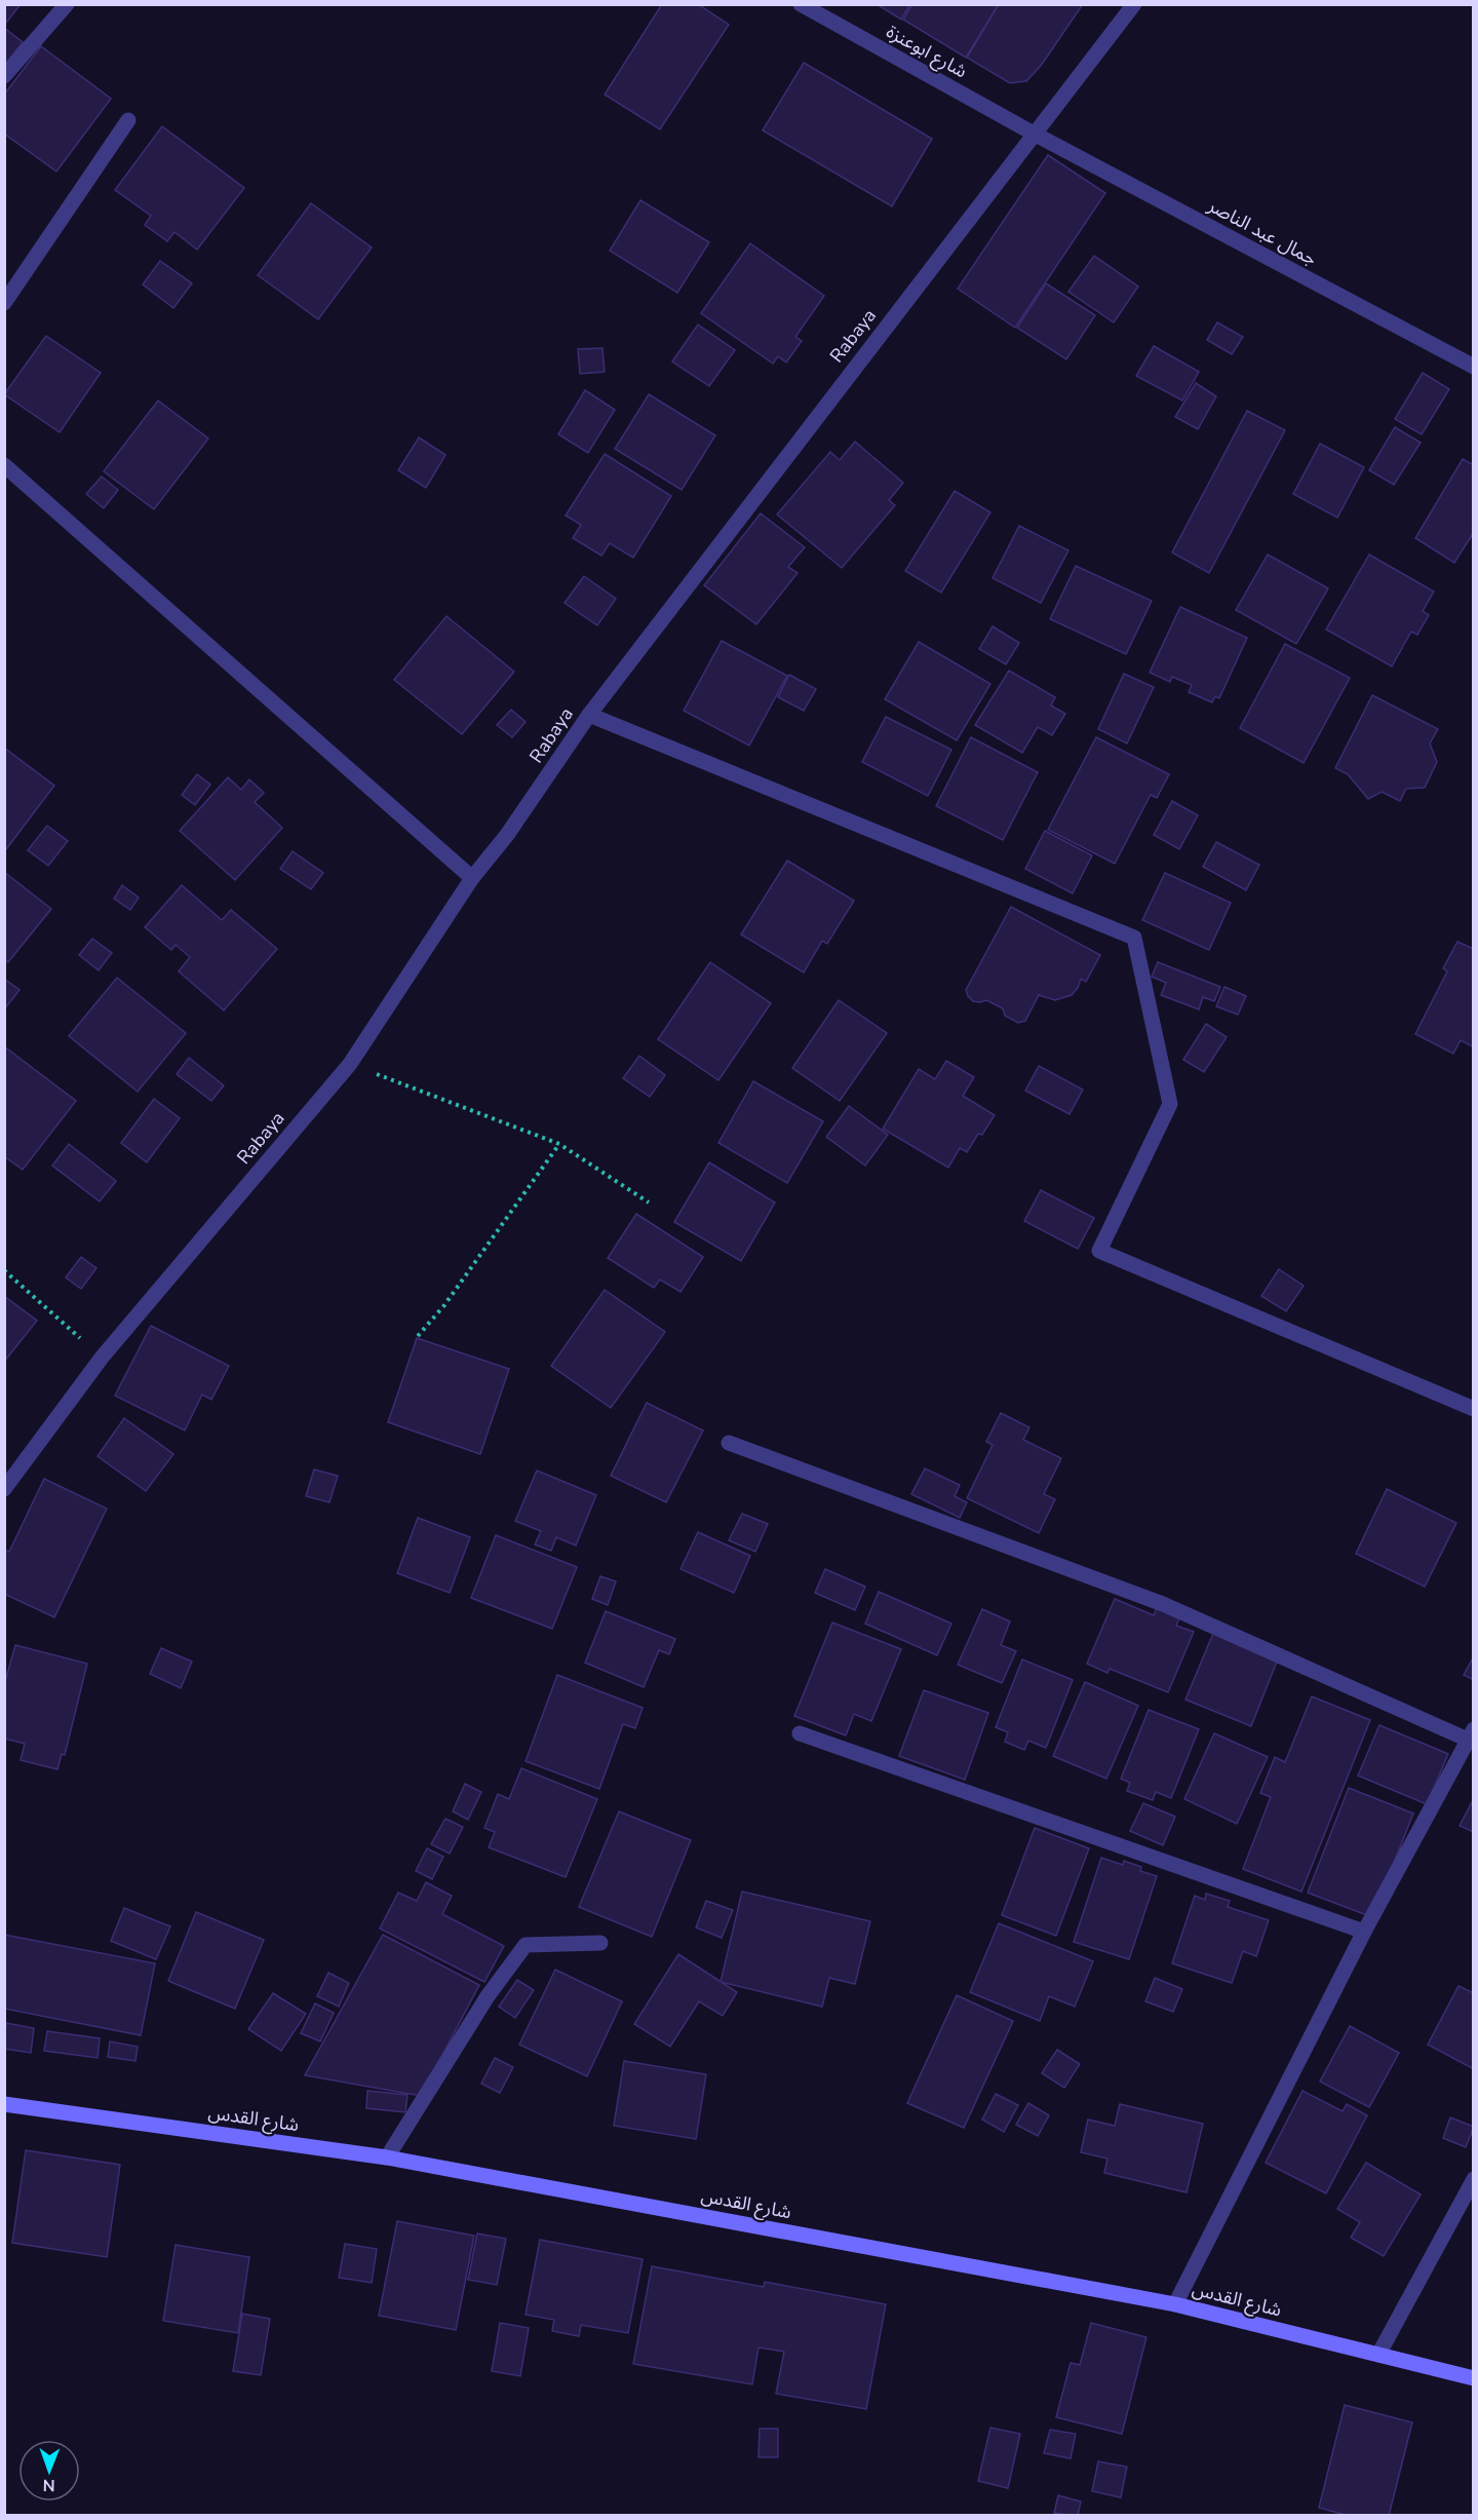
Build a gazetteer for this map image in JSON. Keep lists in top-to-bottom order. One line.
{"streets":{"main road":["شارع القدس"],"street":["شارع ابوعنزة","جمال عبد الناصر","Rabaya"]},"crossings":[["شارع ابوعنزة","جمال عبد الناصر"],["شارع ابوعنزة","Rabaya"],["جمال عبد الناصر","Rabaya"]],"north":"bottom"}
